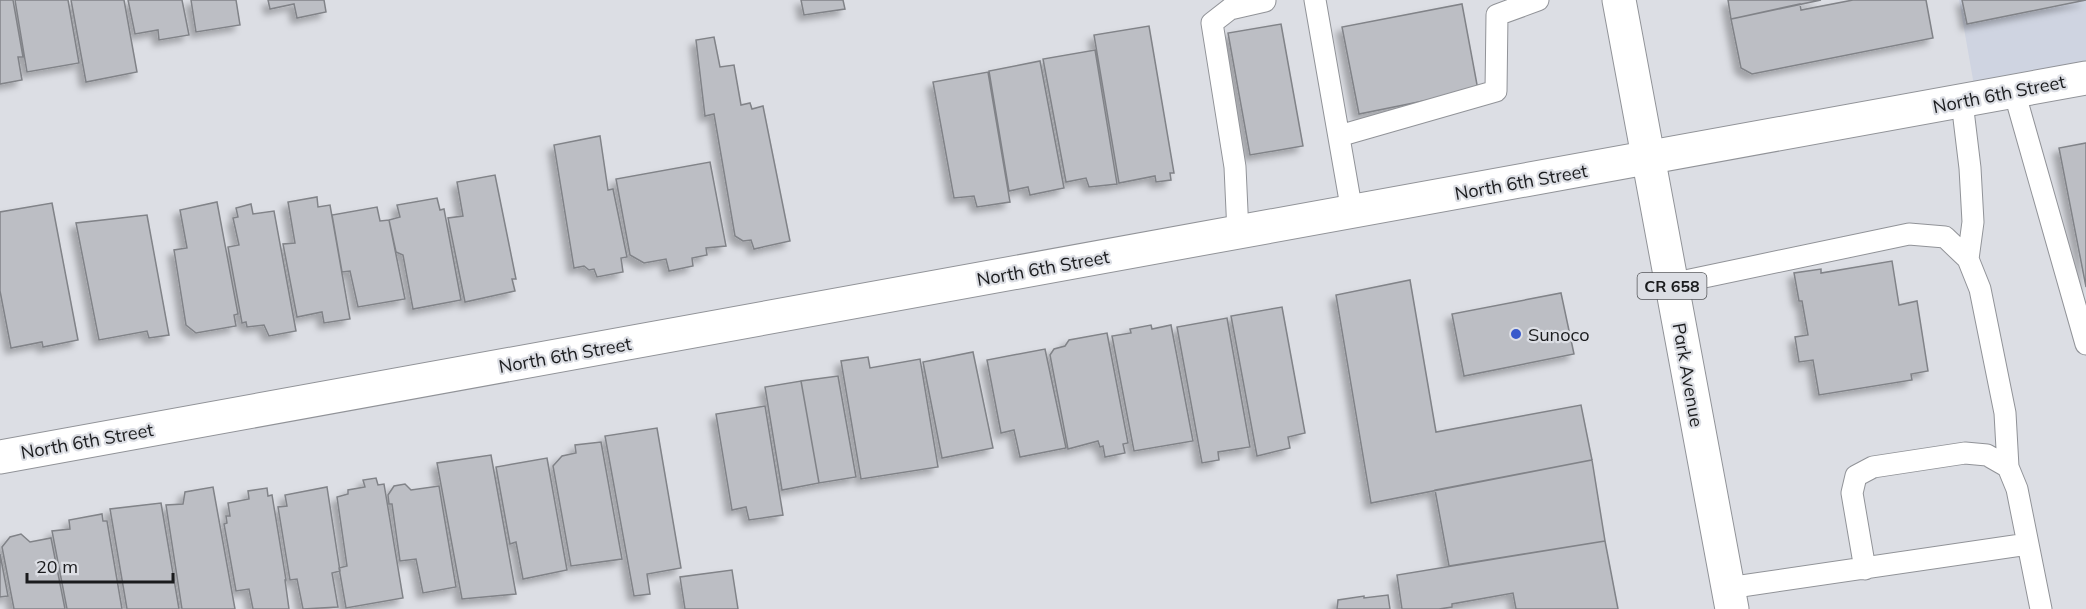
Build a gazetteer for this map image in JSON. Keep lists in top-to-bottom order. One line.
{"streets":{"street":["North 6th Street","CR 658","Park Avenue"]},"crossings":[["North 6th Street","Park Avenue"]],"places":["Sunoco"],"scale_bar":"20 m"}
